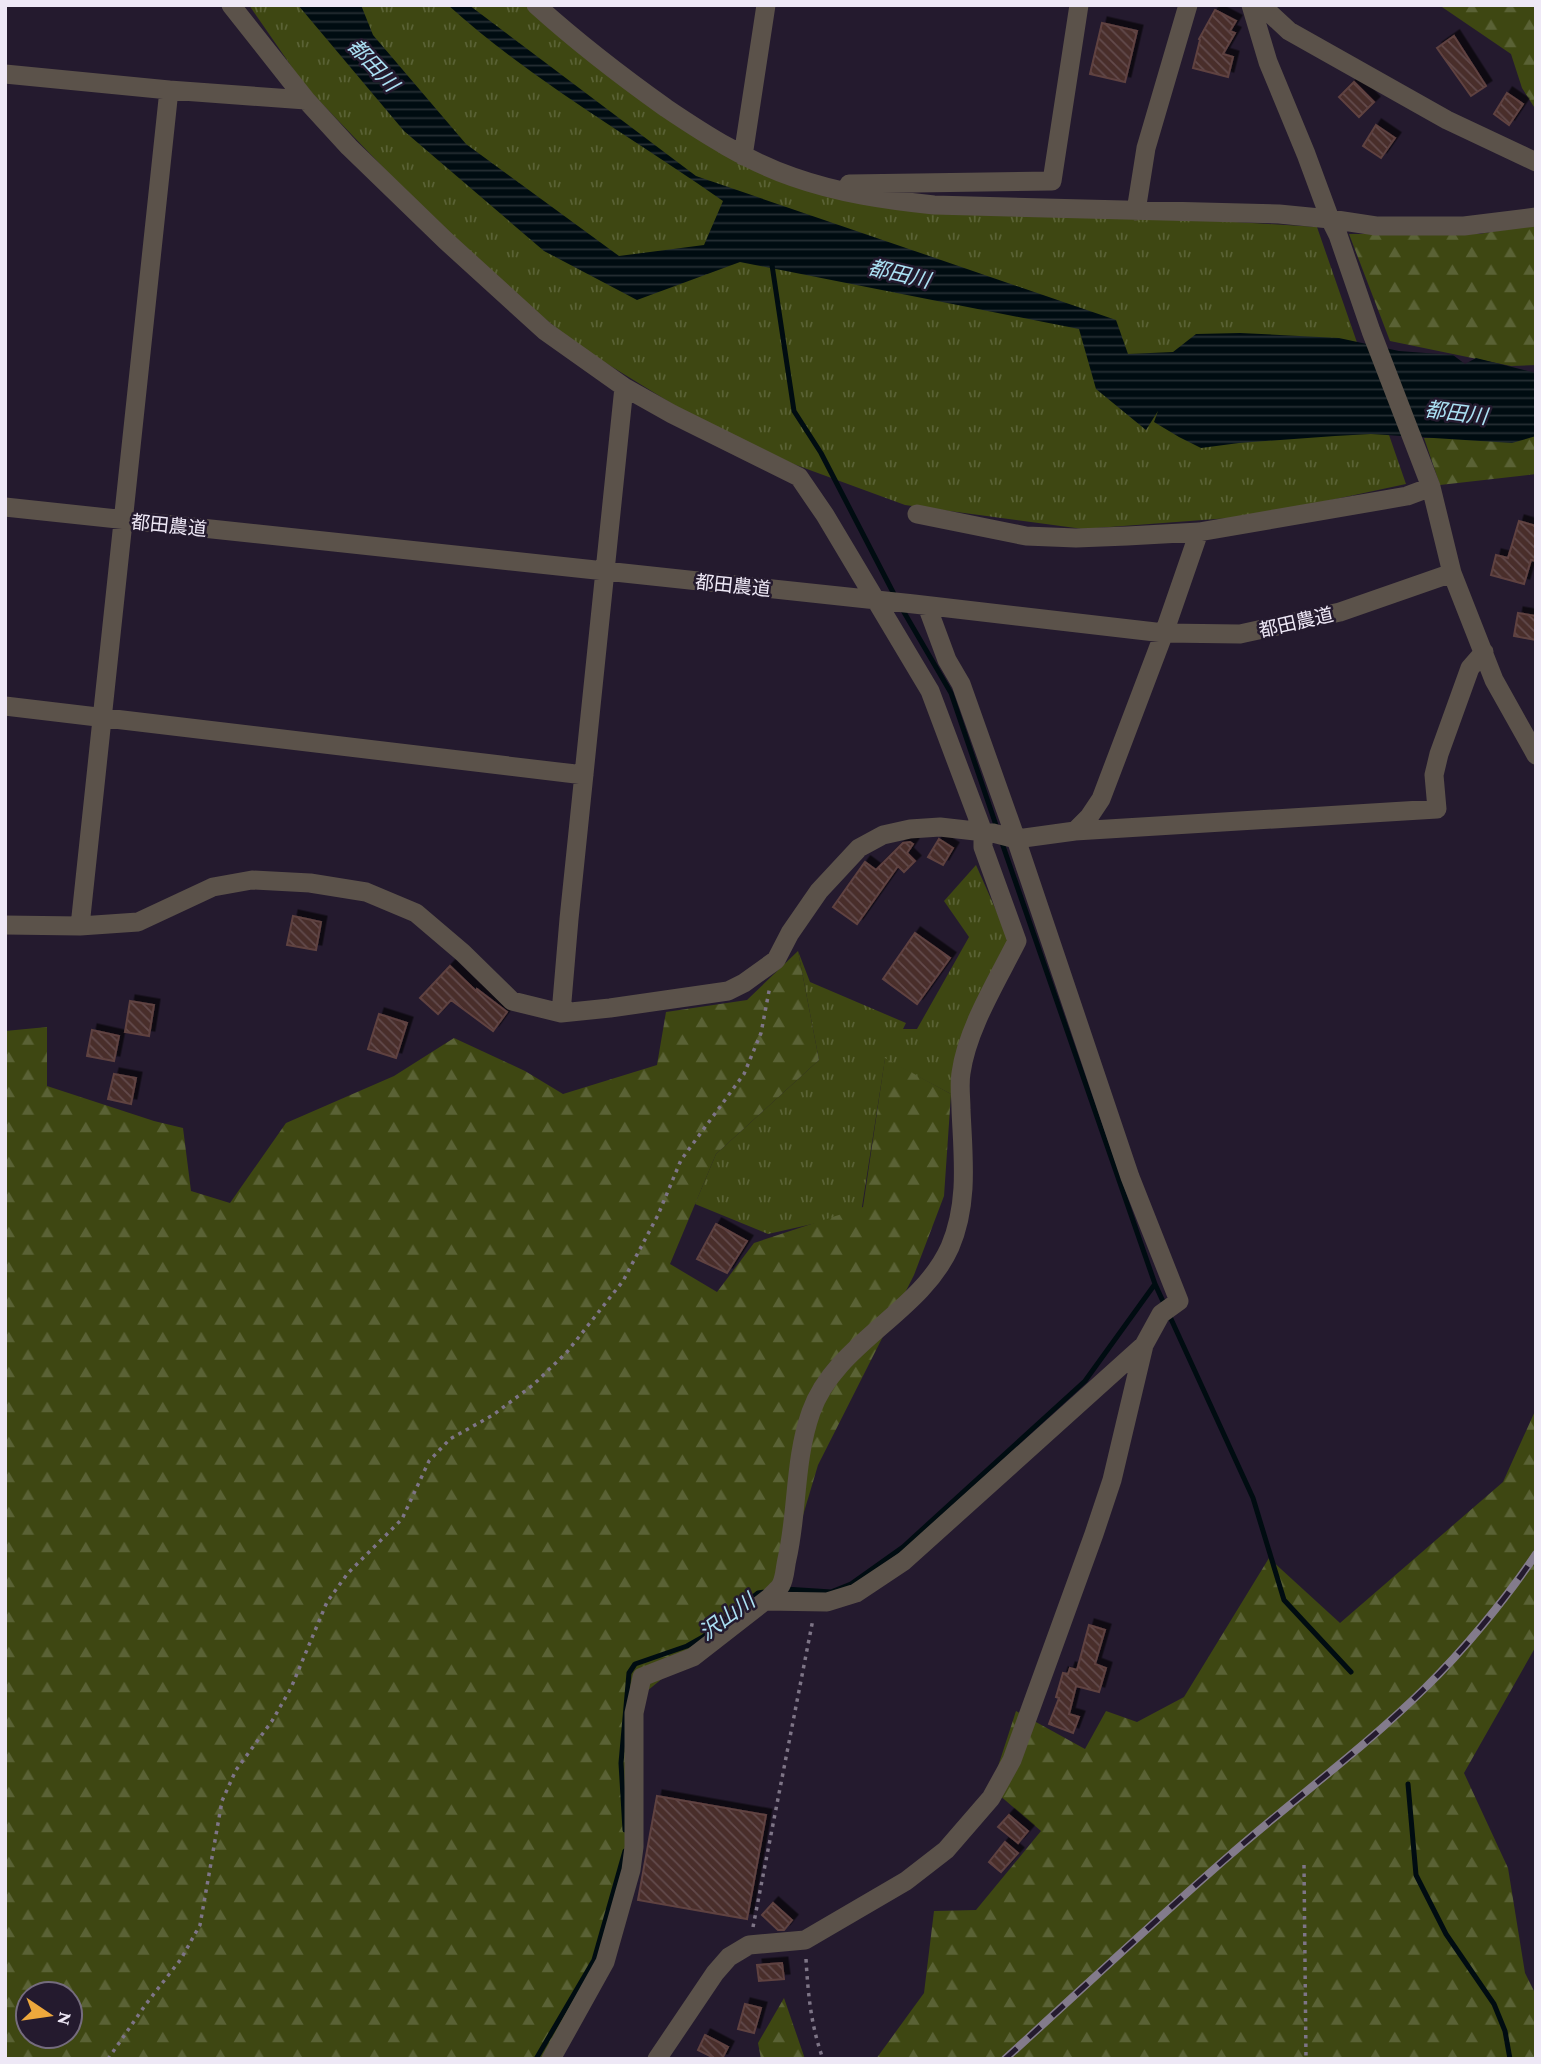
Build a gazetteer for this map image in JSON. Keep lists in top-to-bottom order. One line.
{"streets":{"street":["都田農道"]},"water":["都田川","沢山川"],"north":"right"}
